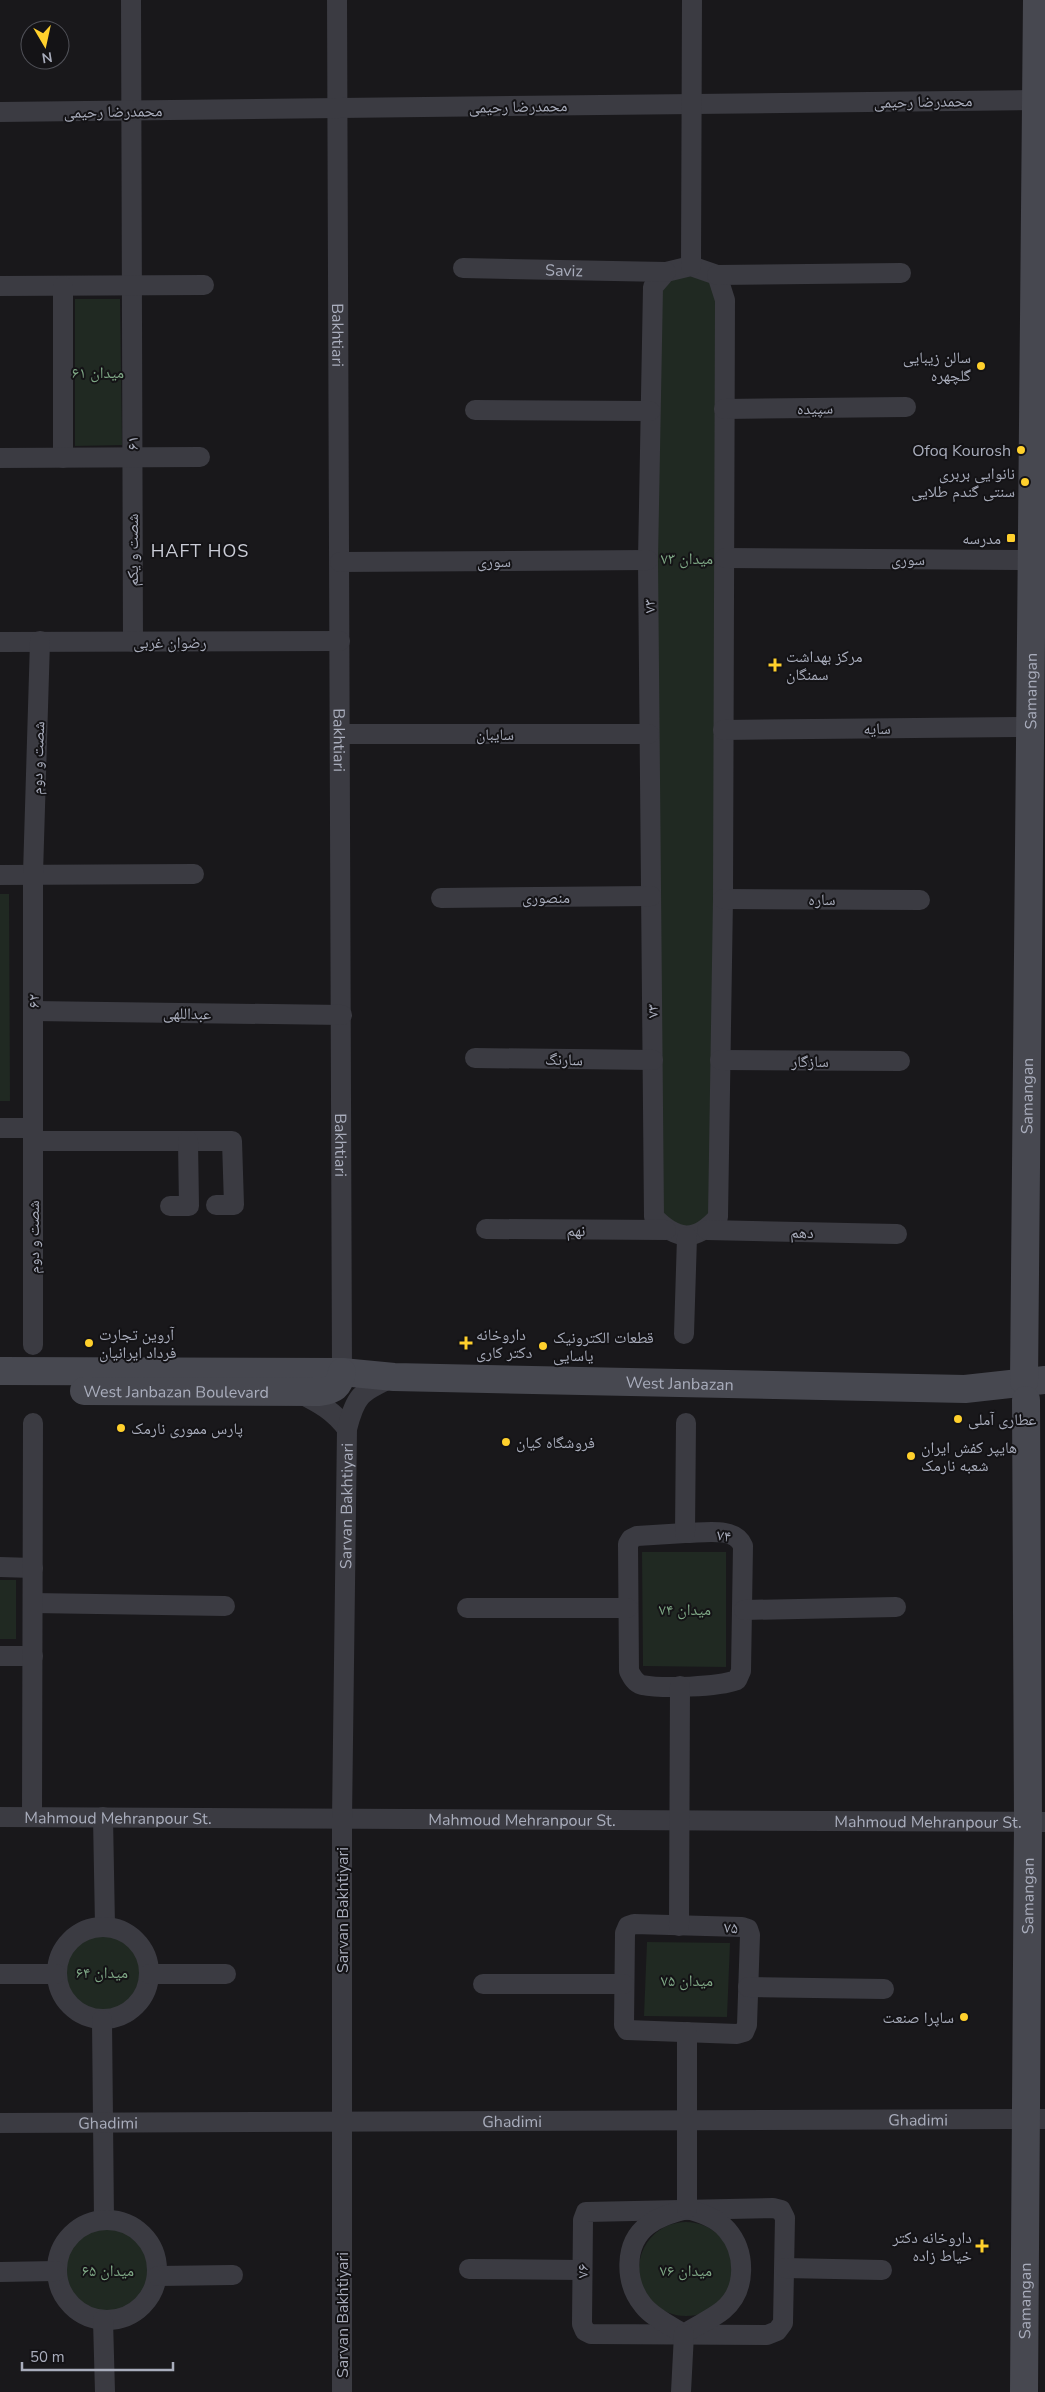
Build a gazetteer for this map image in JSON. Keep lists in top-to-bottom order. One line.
{"streets":{"main road":["Samangan","West Janbazan","West Janbazan Boulevard"],"street":["محمدرضا رحیمی","Saviz","Bakhtiari","سپیده","۶۱","شصت و یکم","سوری","۷۳","رضوان غربی","سایه","سایبان","شصت و دوم","منصوری","ساره","۶۲","عبداللهی","سارنگ","سازگار","نهم","دهم","Sarvan Bakhtiyari","۷۴","Mahmoud Mehranpour St.","۷۵","Ghadimi","۷۶"]},"crossings":[["محمدرضا رحیمی","Bakhtiari"],["محمدرضا رحیمی","Samangan"],["Saviz","۷۳"],["Bakhtiari","سوری"],["Bakhtiari","رضوان غربی"],["Bakhtiari","سایبان"],["Bakhtiari","عبداللهی"],["Bakhtiari","West Janbazan"],["Bakhtiari","West Janbazan Boulevard"],["۶۱","شصت و یکم"],["شصت و یکم","رضوان غربی"],["سوری","۷۳"],["سوری","Samangan"],["۷۳","سایبان"],["۷۳","منصوری"],["۷۳","سارنگ"],["۷۳","نهم"],["رضوان غربی","شصت و دوم"],["Samangan","سایه"],["Samangan","West Janbazan"],["Samangan","Mahmoud Mehranpour St."],["Samangan","Ghadimi"],["شصت و دوم","۶۲"],["۶۲","عبداللهی"],["West Janbazan","West Janbazan Boulevard"],["West Janbazan","Sarvan Bakhtiyari"],["Sarvan Bakhtiyari","Mahmoud Mehranpour St."],["Sarvan Bakhtiyari","Ghadimi"]],"districts":["HAFT HOS"],"parks":["میدان ۶۱","میدان ۷۳","میدان ۷۴","میدان ۶۴","میدان ۷۵","میدان ۶۵","میدان ۷۶"],"places":{"other":["سالن زیبایی گلچهره","Ofoq Kourosh","نانوایی بربری سنتی گندم طلایی","آروین تجارت فرداد ایرانیان","قطعات الکترونیک یاسایی","عطاری آملی","پارس مموری نارمک","فروشگاه کیان","هایپر کفش ایران شعبه نارمک","ساپرا صنعت"],"transit":["مدرسه"],"health":["مرکز بهداشت سمنگان","داروخانه دکتر کاری","داروخانه دکتر خیاط زاده"]},"scale_bar":"50 m","north":"bottom"}
